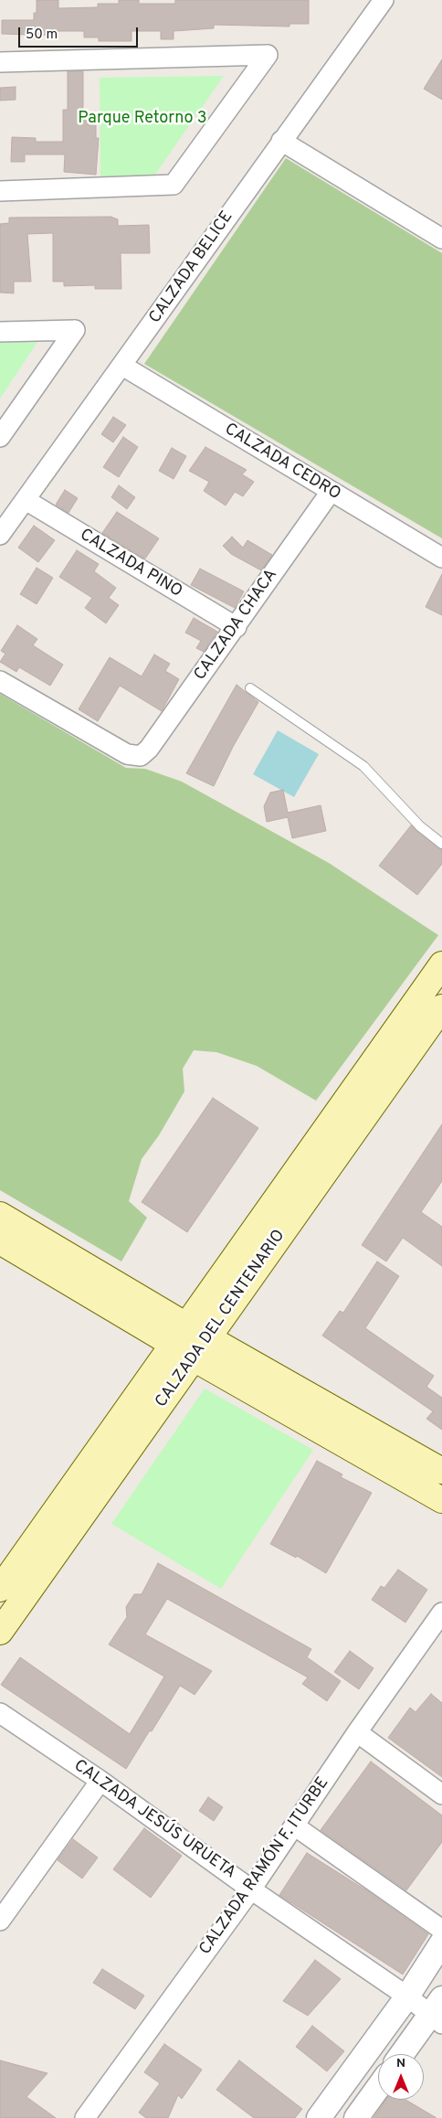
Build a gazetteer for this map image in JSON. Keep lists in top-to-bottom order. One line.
{"streets":{"main road":["CALZADA DEL CENTENARIO"],"street":["CALZADA BELICE","CALZADA CEDRO","CALZADA PINO","CALZADA CHACA","CALZADA JESÚS URUETA","CALZADA RAMÓN F. ITURBE"]},"crossings":[["CALZADA BELICE","CALZADA CEDRO"],["CALZADA BELICE","CALZADA PINO"],["CALZADA CEDRO","CALZADA CHACA"],["CALZADA PINO","CALZADA CHACA"],["CALZADA JESÚS URUETA","CALZADA RAMÓN F. ITURBE"]],"parks":["Parque Retorno 3"],"scale_bar":"50 m","north":"top"}
